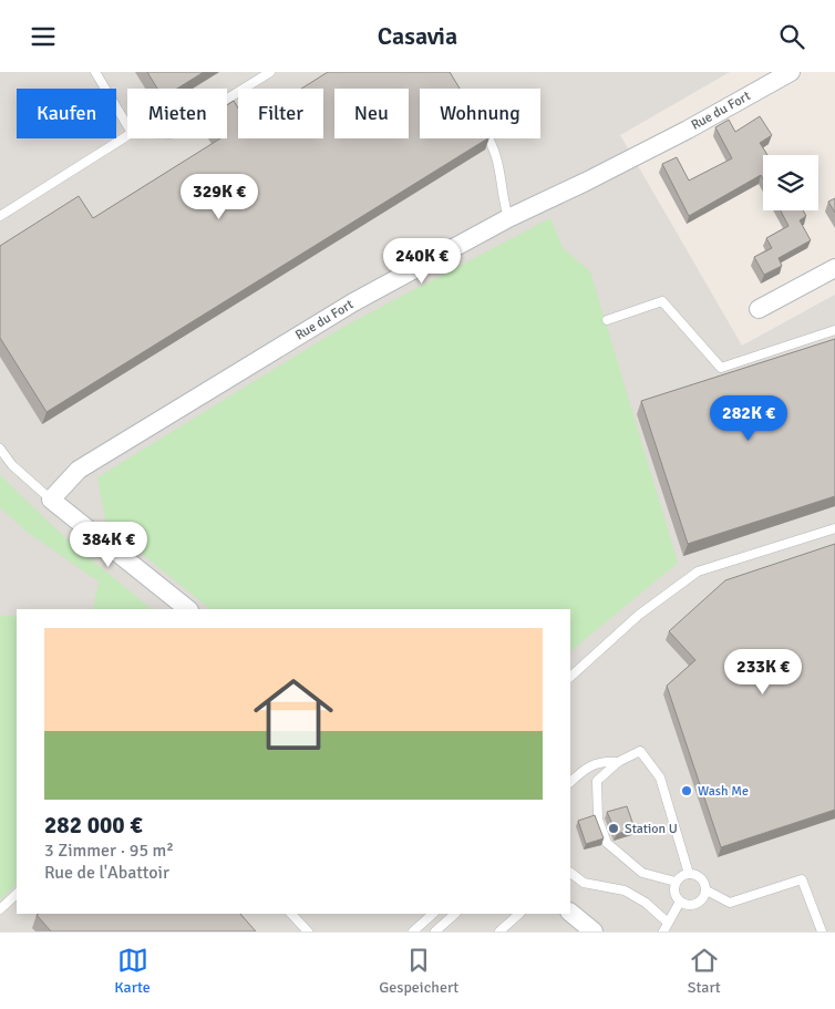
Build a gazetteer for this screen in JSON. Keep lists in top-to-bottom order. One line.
{"streets":{"street":["Rue du Fort"]},"places":["Wash Me","Station U"],"page":{"header":"Casavia","chip":["Kaufen","Mieten","Filter","Neu","Wohnung"],"price":["329K €","240K €","282K €","384K €","233K €"],"list":[{"name":"282 000 €","note":"3 Zimmer · 95 m² · Rue de l'Abattoir"}],"tabs":["Karte","Gespeichert","Start"]}}
